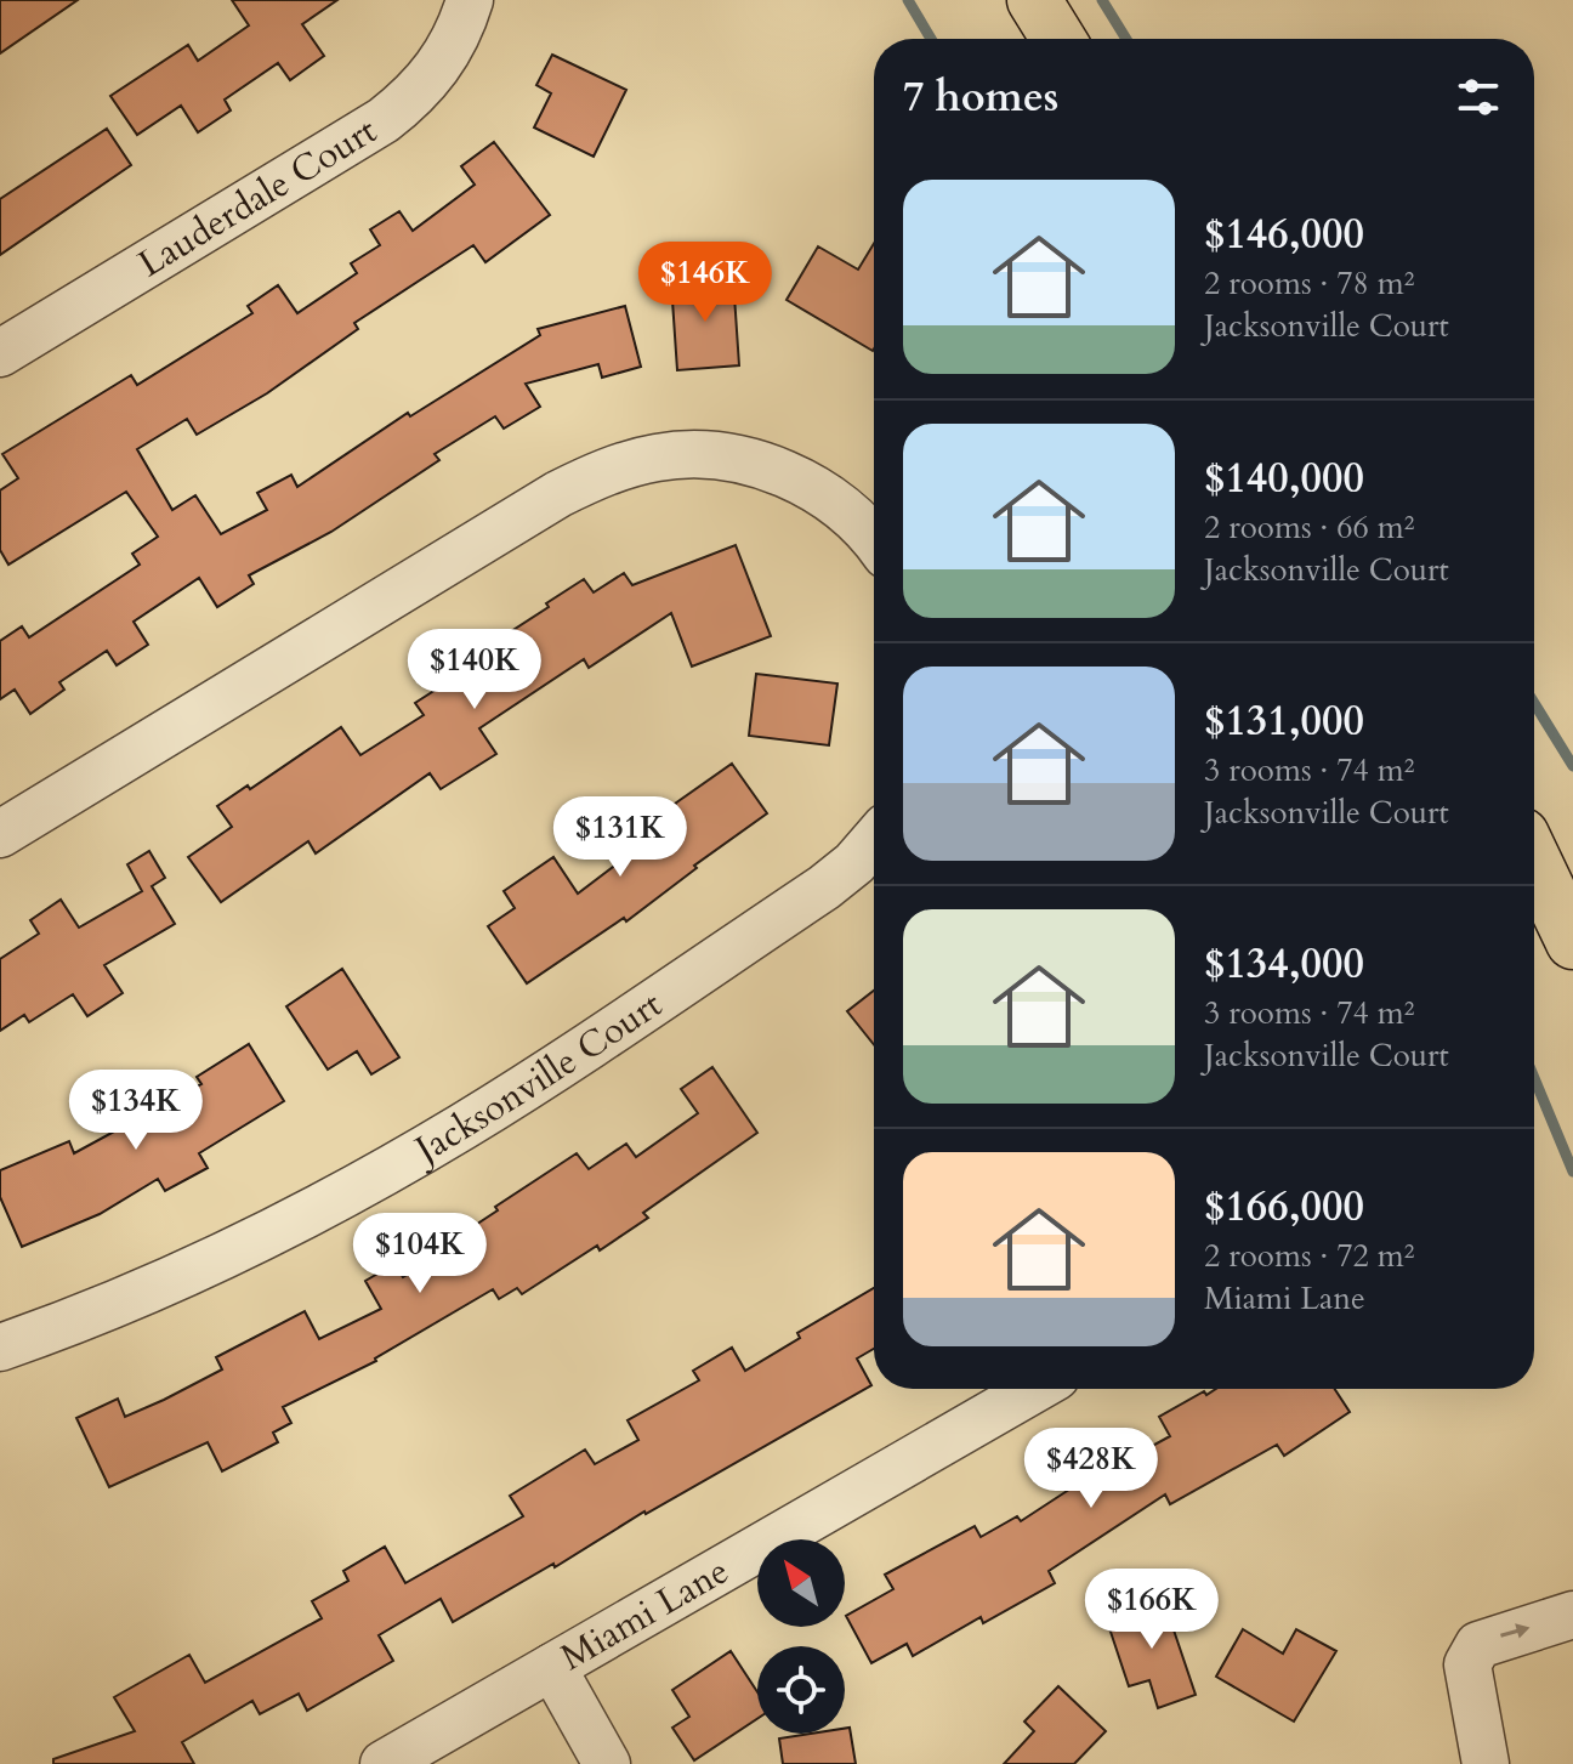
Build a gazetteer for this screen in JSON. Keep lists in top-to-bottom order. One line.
{"streets":{"street":["Lauderdale Court","Jacksonville Court","Miami Lane"]},"north":"top left","page":{"heading":"7 homes","list":[{"name":"$146,000","note":"2 rooms · 78 m² · Jacksonville Court"},{"name":"$140,000","note":"2 rooms · 66 m² · Jacksonville Court"},{"name":"$131,000","note":"3 rooms · 74 m² · Jacksonville Court"},{"name":"$134,000","note":"3 rooms · 74 m² · Jacksonville Court"},{"name":"$166,000","note":"2 rooms · 72 m² · Miami Lane"}],"price":["$146K","$140K","$131K","$134K","$104K","$428K","$166K"]}}
